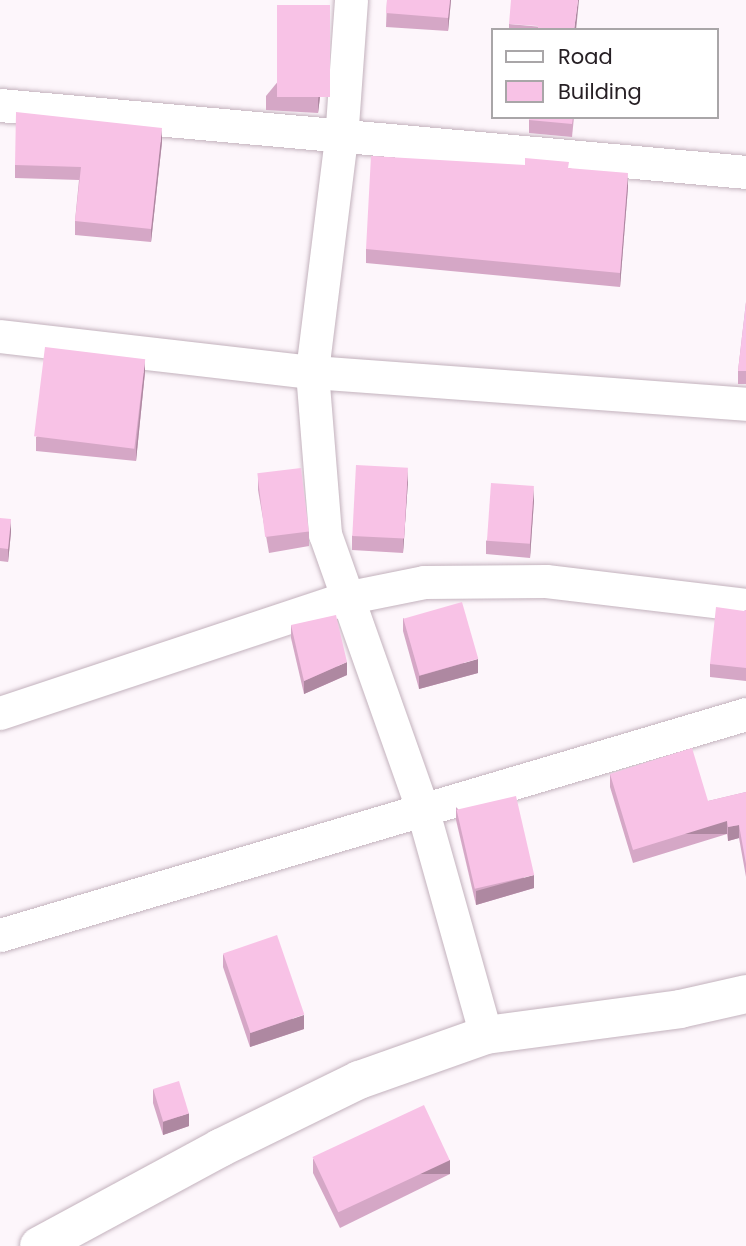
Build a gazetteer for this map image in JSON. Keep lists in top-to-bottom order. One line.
{"legend":["Road","Building"]}
